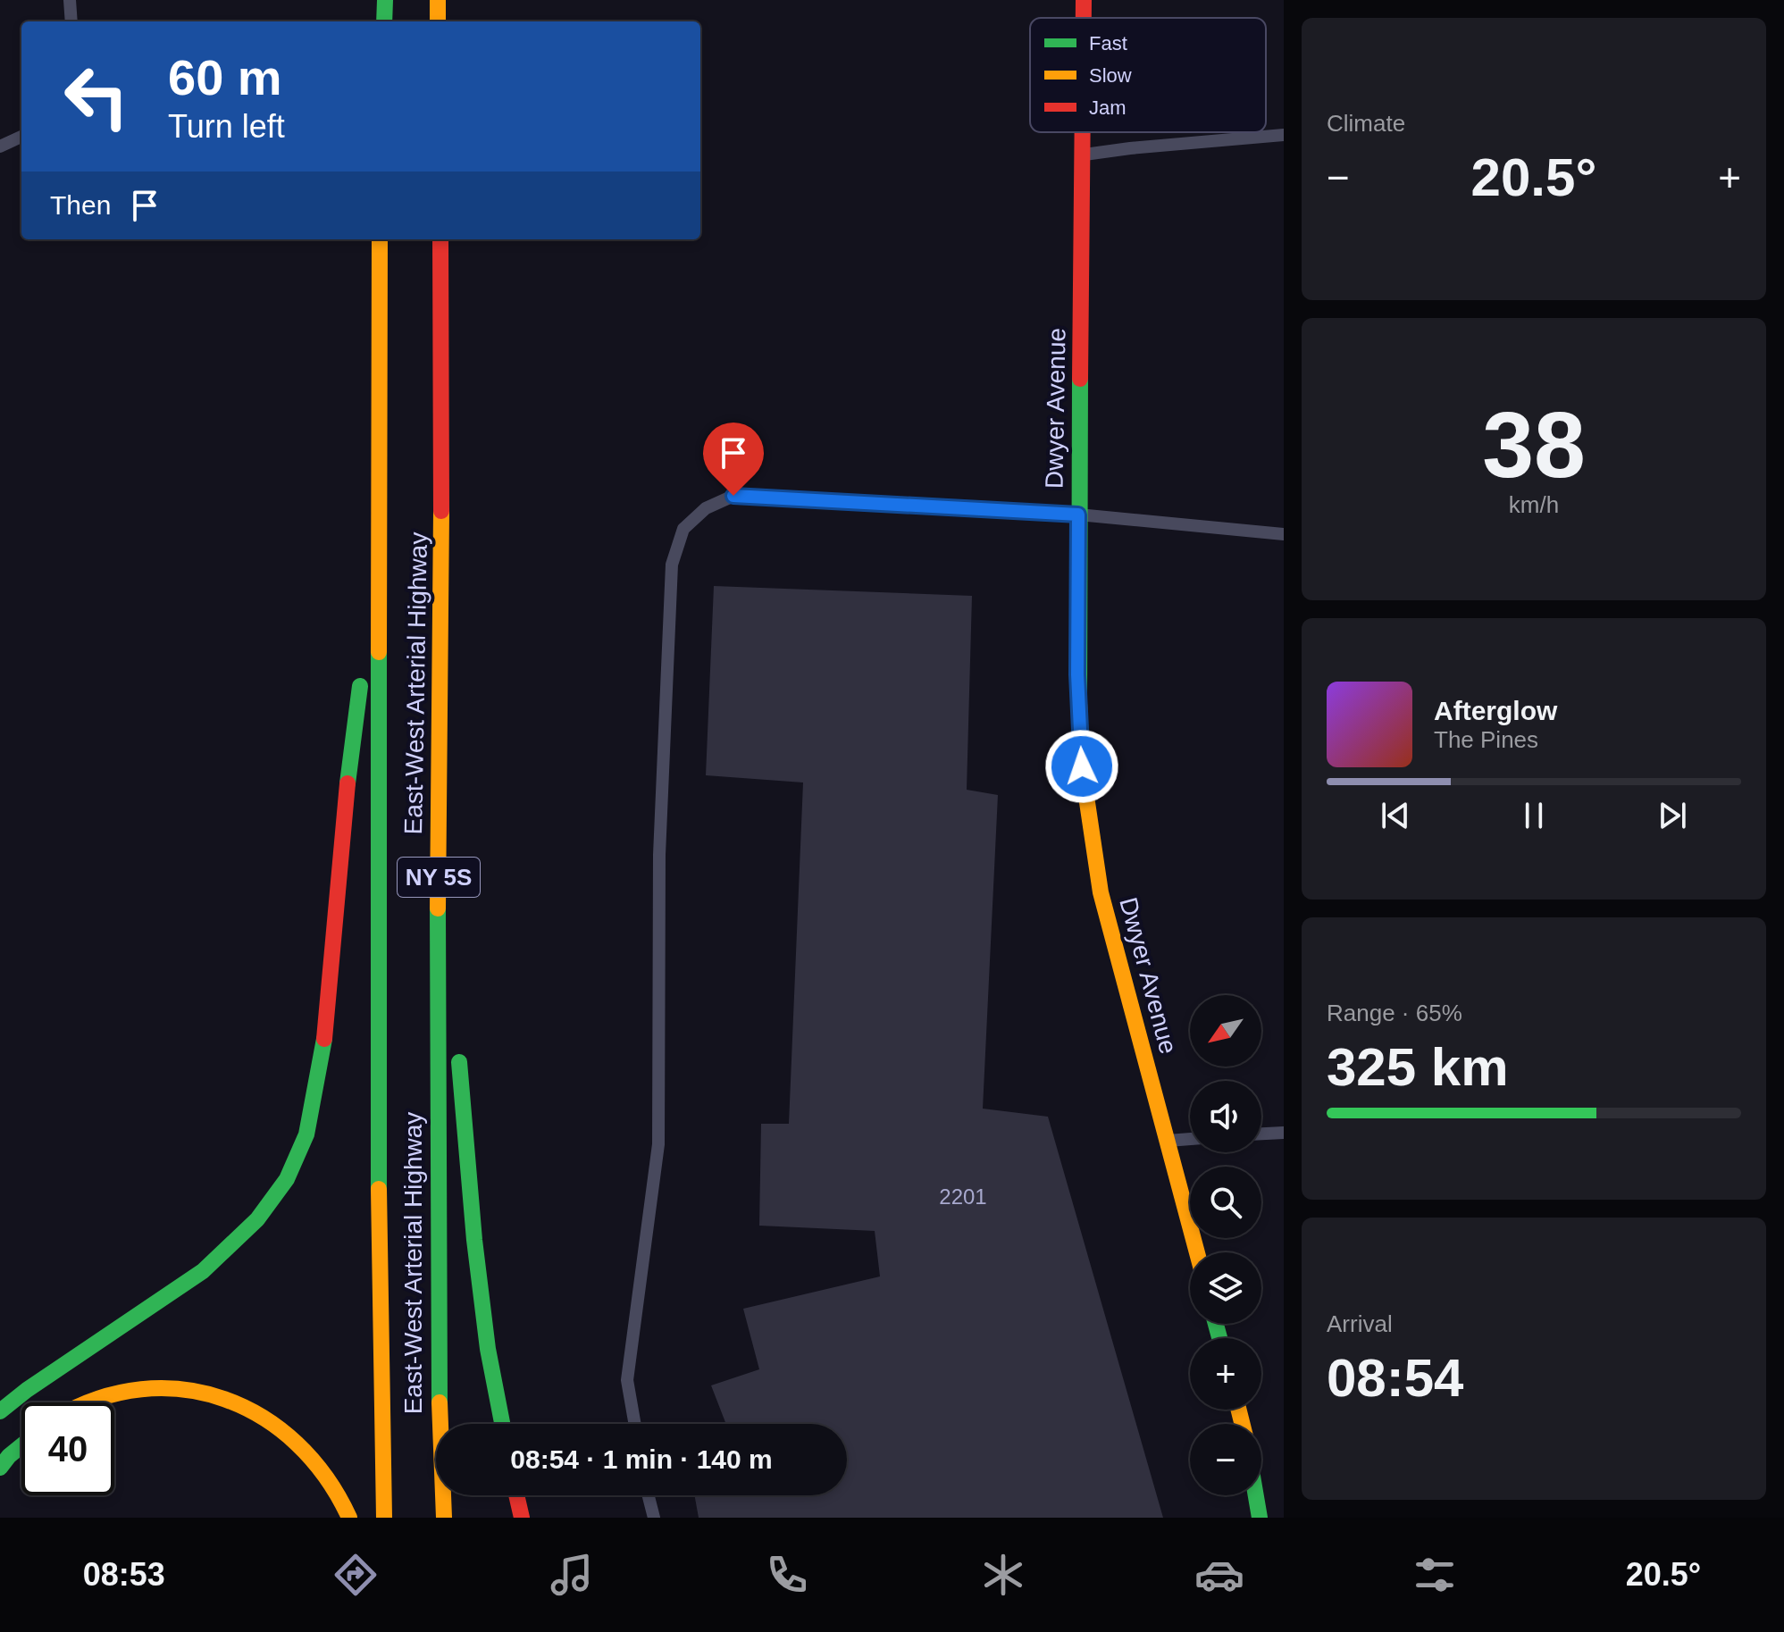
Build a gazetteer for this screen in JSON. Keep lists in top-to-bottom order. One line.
{"streets":{"main road":["Dwyer Avenue","East-West Arterial Highway","NY 5S"]},"house_numbers":["2201"],"legend":["Fast","Slow","Jam"],"north":"bottom left","page":{"tile":["Climate",["38","km/h"],["Range · 65%","325 km"],["Arrival","08:54"]],"turn":["60 m","Turn left"],"heat":["−","20.5°","+"],"then":"Then","song":["Afterglow","The Pines"],"map_buttons":["+","−"],"limit":"40","trip":"08:54 · 1 min · 140 m","tabs":["08:53","20.5°"]}}
